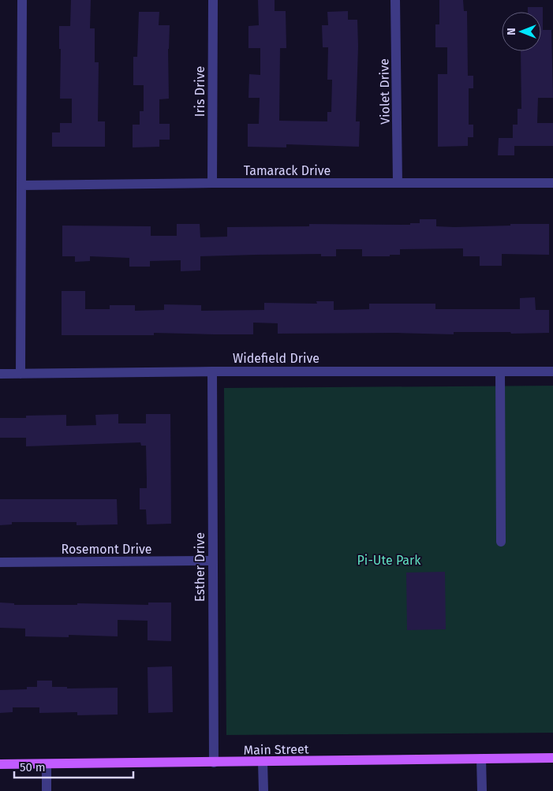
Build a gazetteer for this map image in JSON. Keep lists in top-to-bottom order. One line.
{"streets":{"main road":["Main Street"],"street":["Iris Drive","Violet Drive","Tamarack Drive","Widefield Drive","Rosemont Drive","Esther Drive"]},"crossings":[["Iris Drive","Tamarack Drive"],["Violet Drive","Tamarack Drive"],["Widefield Drive","Esther Drive"],["Rosemont Drive","Esther Drive"],["Esther Drive","Main Street"]],"parks":["Pi-Ute Park"],"scale_bar":"50 m","north":"left"}
